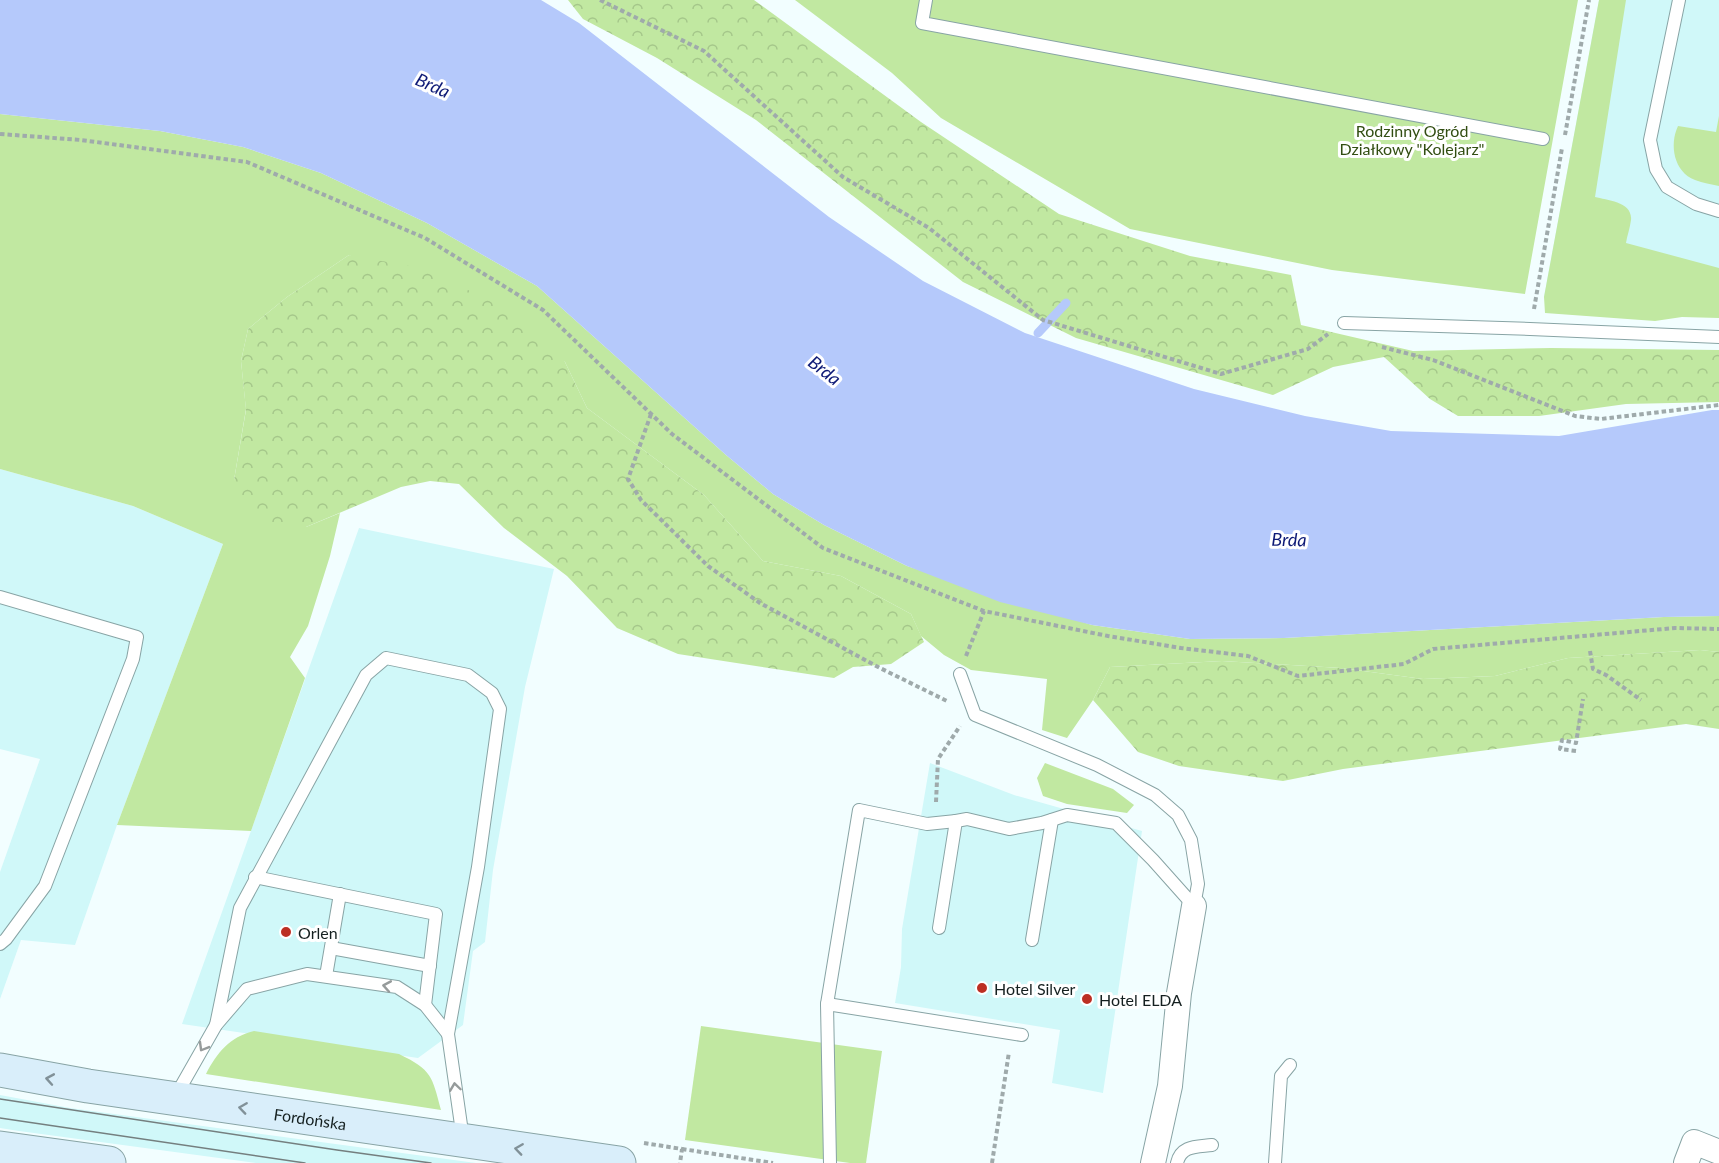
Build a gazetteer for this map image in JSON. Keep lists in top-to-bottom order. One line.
{"streets":{"main road":["Fordońska"]},"one_way":["Fordońska"],"water":["Brda"],"parks":["Rodzinny Ogród Działkowy \"Kolejarz\""],"places":["Orlen","Hotel Silver","Hotel ELDA"]}
